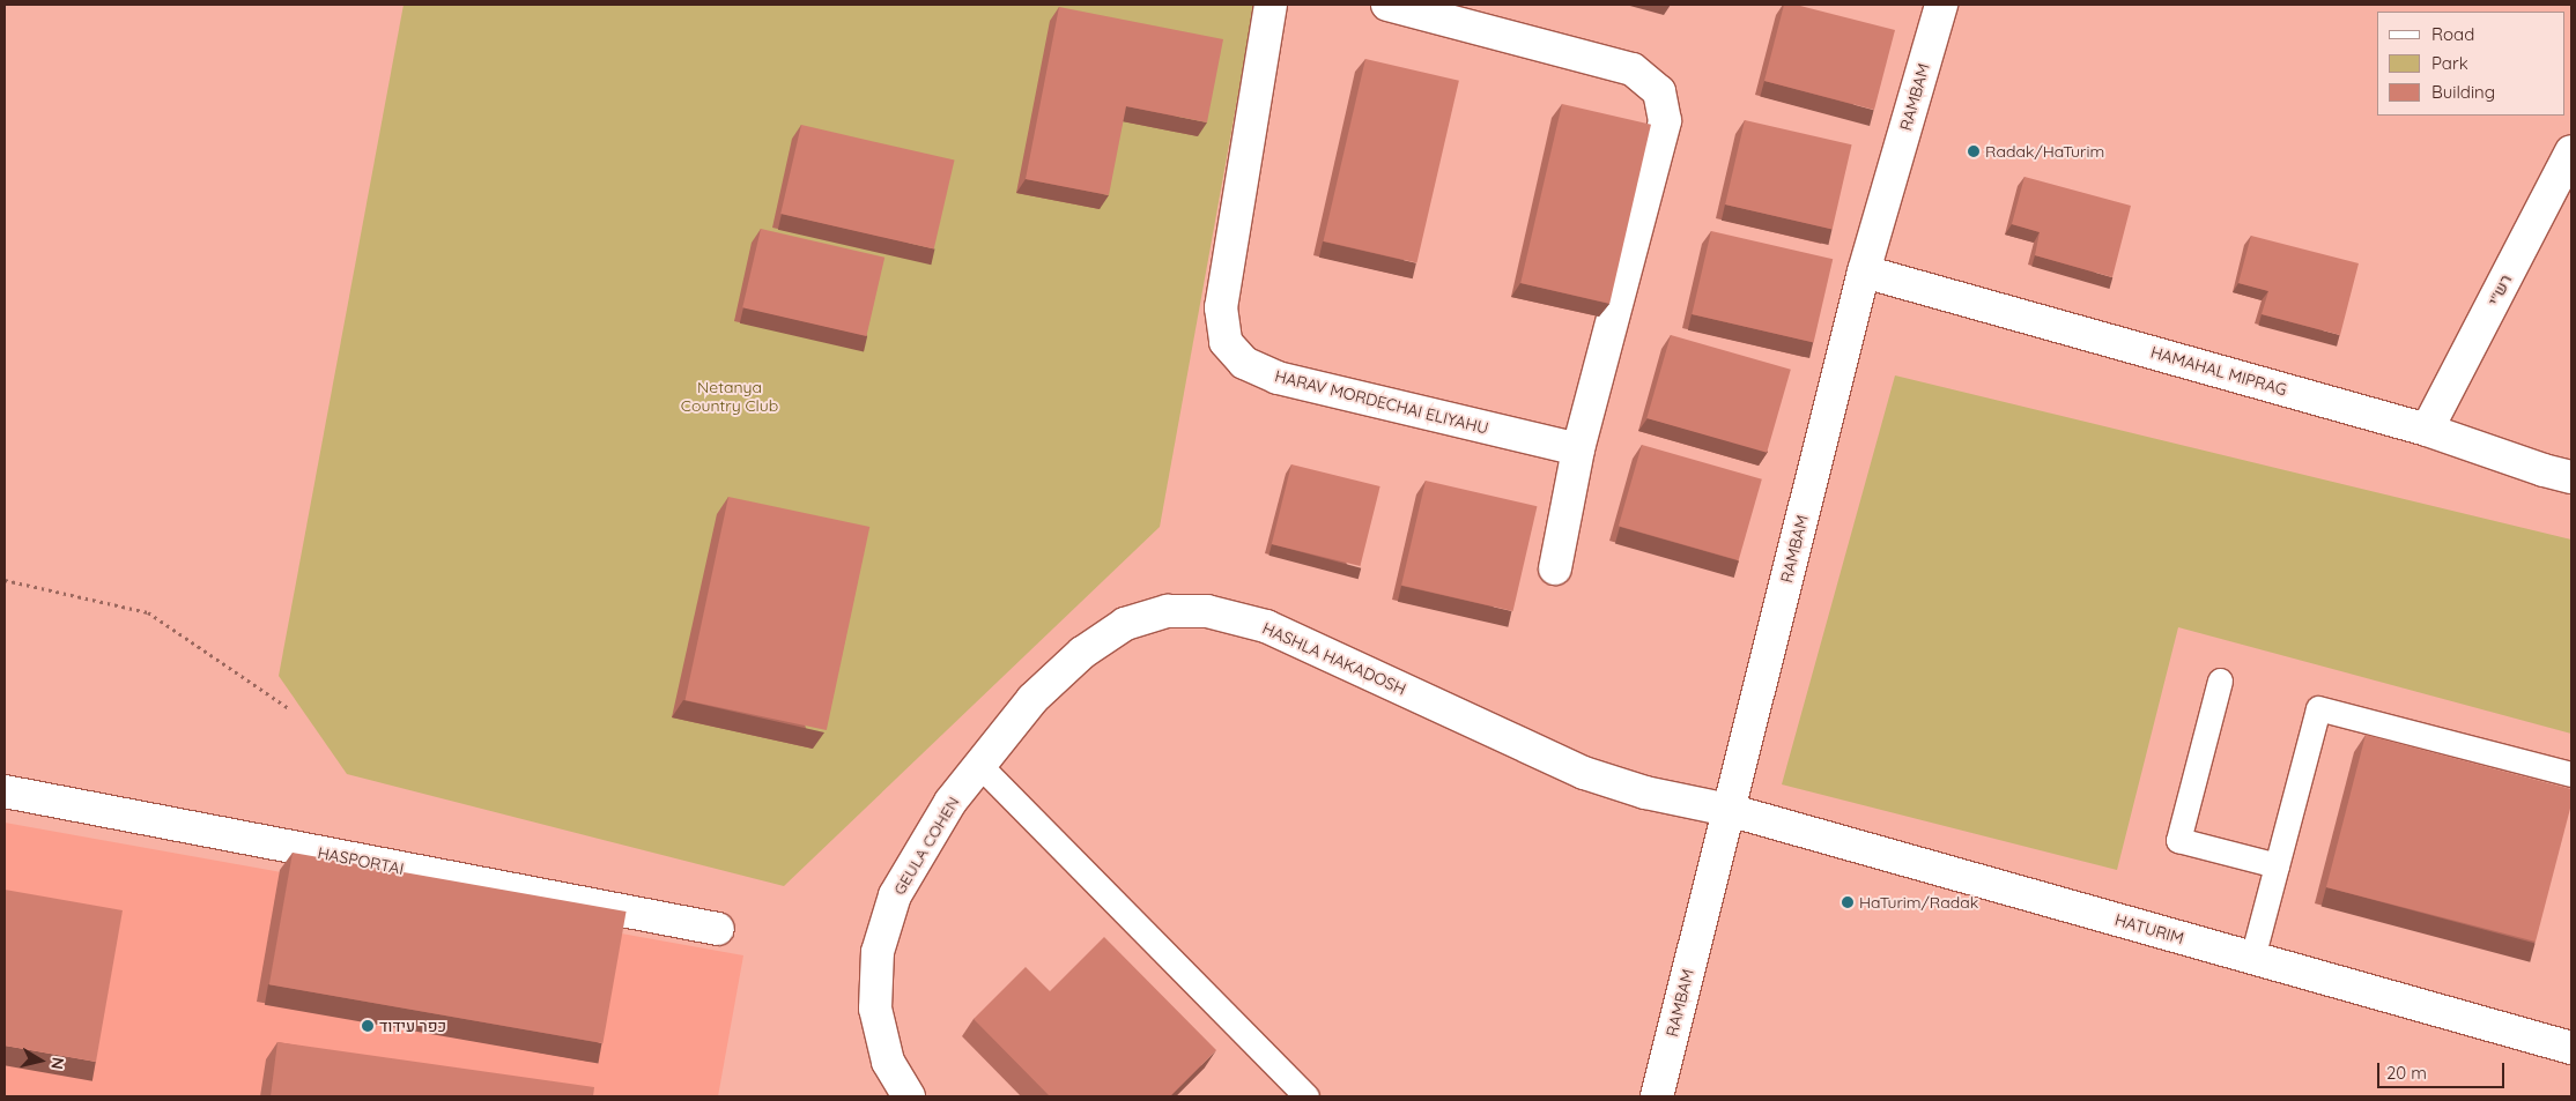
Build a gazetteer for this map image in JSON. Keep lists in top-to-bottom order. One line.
{"streets":{"street":["RAMBAM","רש\"י","HAMAHAL MIPRAG","HARAV MORDECHAI ELIYAHU","HASHLA HAKADOSH","GEULA COHEN","HASPORTAI","HATURIM"]},"crossings":[["RAMBAM","HAMAHAL MIPRAG"],["RAMBAM","HASHLA HAKADOSH"],["RAMBAM","HATURIM"],["רש\"י","HAMAHAL MIPRAG"],["HASHLA HAKADOSH","GEULA COHEN"],["HASHLA HAKADOSH","HATURIM"]],"parks":["Netanya Country Club"],"places":["Radak/HaTurim","HaTurim/Radak","כפר עידוד"],"legend":["Road","Park","Building"],"scale_bar":"20 m","north":"right"}
